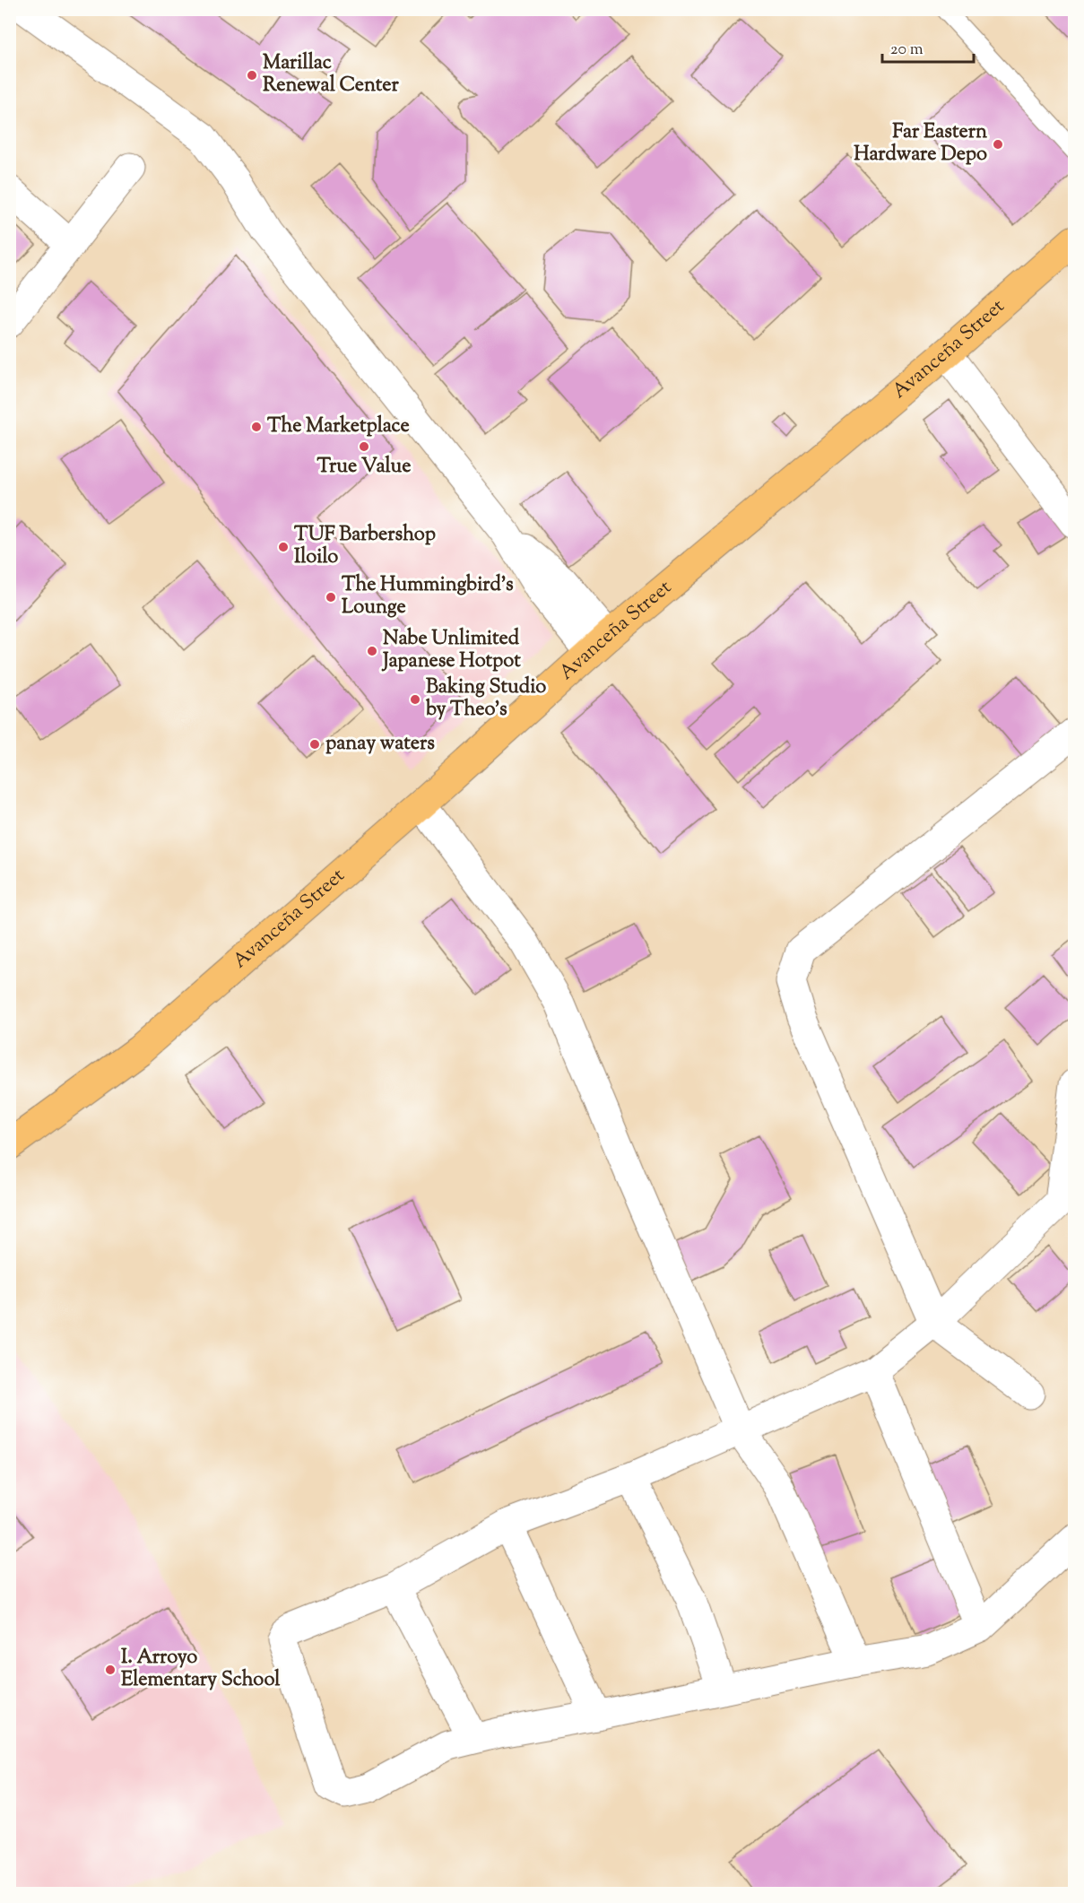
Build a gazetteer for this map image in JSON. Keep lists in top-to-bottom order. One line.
{"streets":{"main road":["Avanceña Street"]},"places":["Marillac Renewal Center","Far Eastern Hardware Depo","The Marketplace","True Value","TUF Barbershop Iloilo","The Hummingbird's Lounge","Nabe Unlimited Japanese Hotpot","Baking Studio by Theo's","panay waters","I. Arroyo Elementary School"],"scale_bar":"20 m"}
